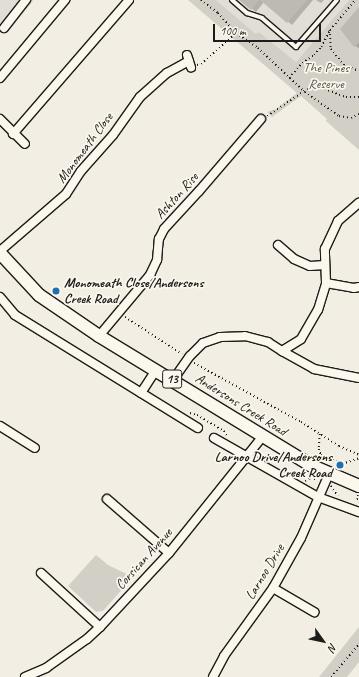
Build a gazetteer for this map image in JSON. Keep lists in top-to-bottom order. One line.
{"streets":{"main road":["13","Andersons Creek Road"],"street":["Monomeath Close","Ashton Rise","Corsican Avenue","Larnoo Drive"]},"crossings":[["Monomeath Close","Andersons Creek Road"],["Ashton Rise","Andersons Creek Road"],["Andersons Creek Road","Corsican Avenue"],["Andersons Creek Road","Larnoo Drive"]],"parks":["The Pines Reserve"],"places":["Monomeath Close/Andersons Creek Road","Larnoo Drive/Andersons Creek Road"],"scale_bar":"100 m","north":"bottom right"}
